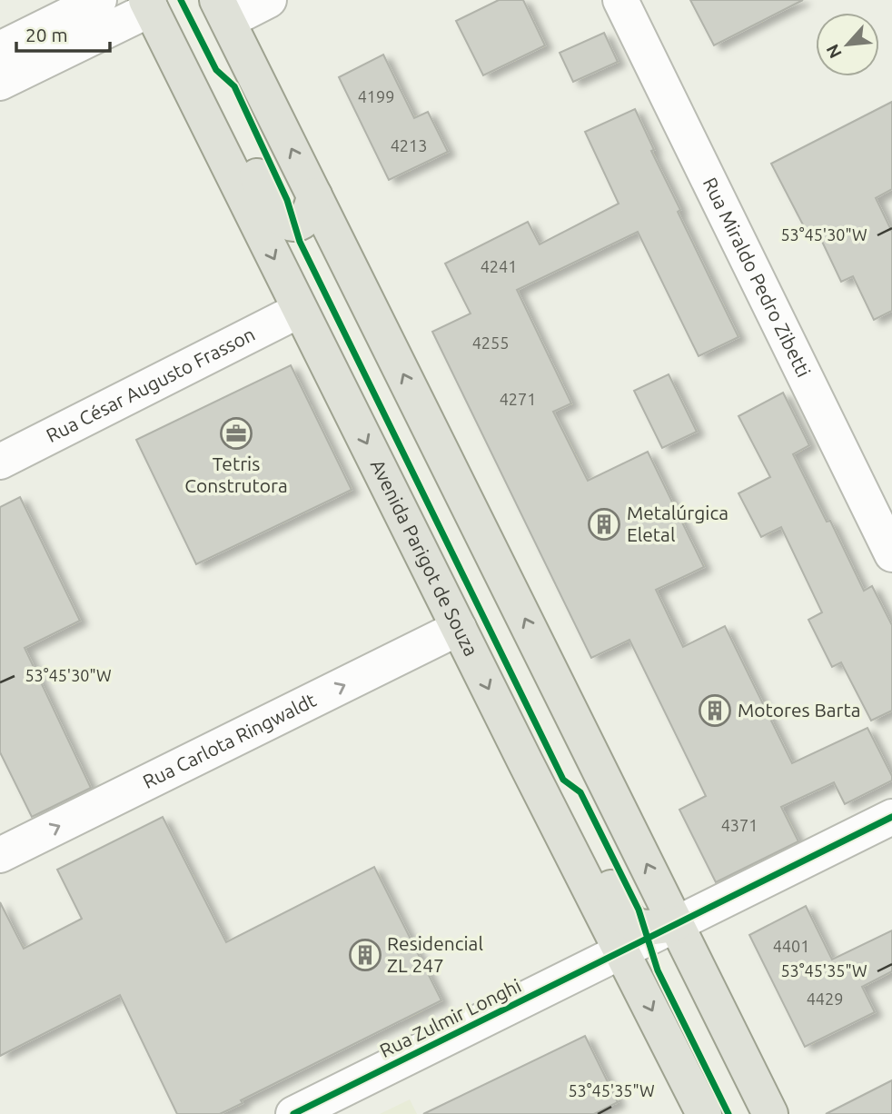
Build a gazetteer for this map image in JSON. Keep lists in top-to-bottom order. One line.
{"streets":{"main road":["Avenida Parigot de Souza"],"street":["Rua Miraldo Pedro Zibetti","Rua César Augusto Frasson","Rua Carlota Ringwaldt","Rua Zulmir Longhi"]},"crossings":[["Rua César Augusto Frasson","Avenida Parigot de Souza"],["Avenida Parigot de Souza","Rua Carlota Ringwaldt"],["Avenida Parigot de Souza","Rua Zulmir Longhi"]],"one_way":["Rua Carlota Ringwaldt"],"places":{"office":["Tetris Construtora"],"building":["Metalúrgica Eletal","Motores Barta","Residencial ZL 247"]},"house_numbers":["4199","4213","4241","4255","4271","4371","4401","4429"],"scale_bar":"20 m","north":"bottom left","coordinates":["53°45'30\"W","53°45'35\"W"]}
